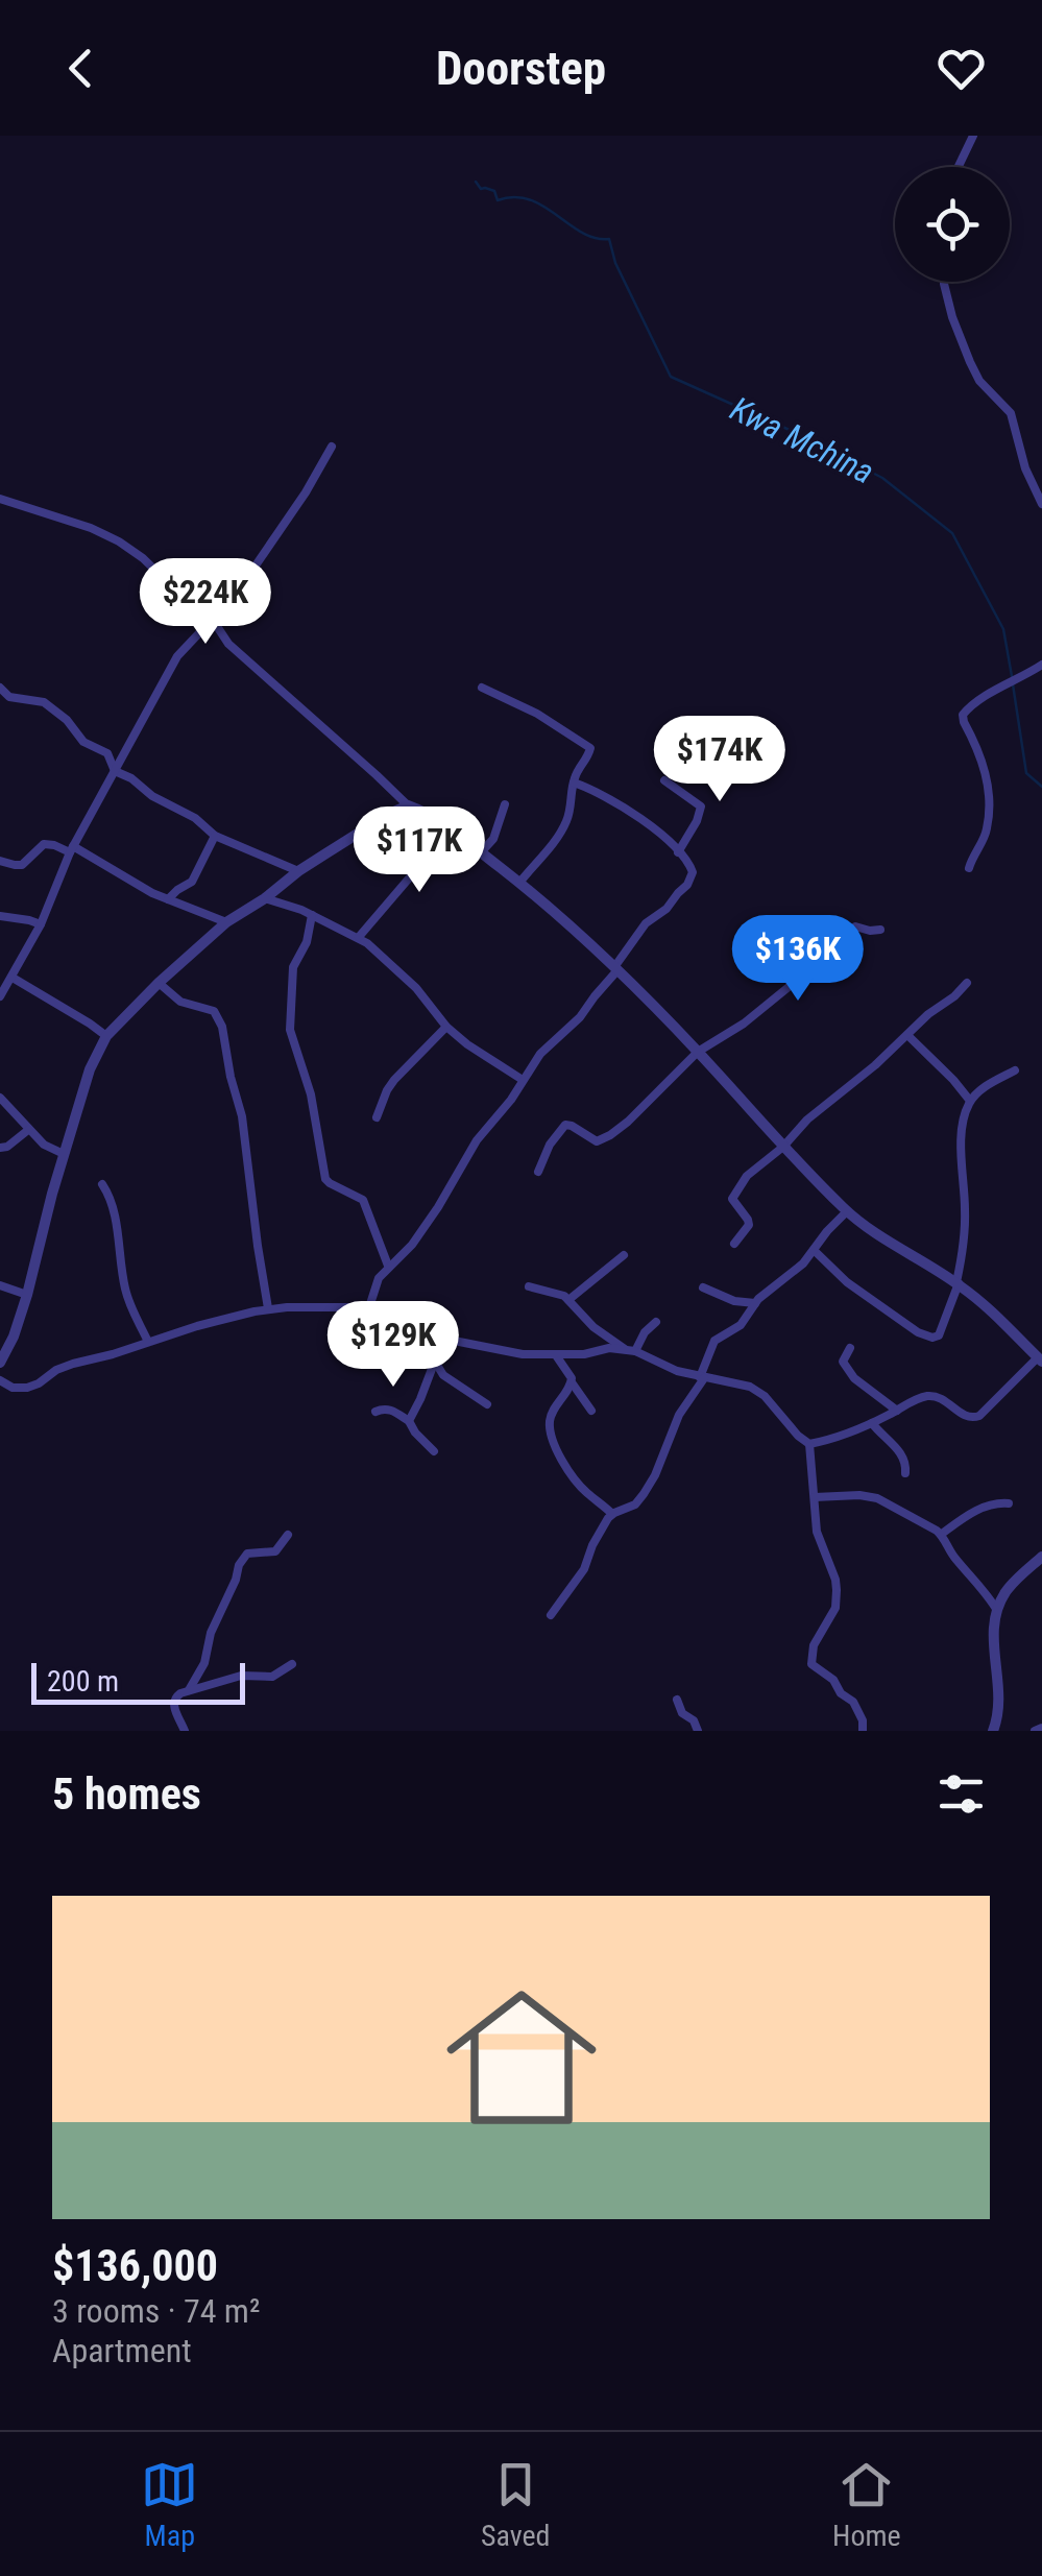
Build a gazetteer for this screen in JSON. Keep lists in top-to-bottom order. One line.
{"water":["Kwa Mchina"],"scale_bar":"200 m","page":{"header":"Doorstep","price":["$224K","$174K","$117K","$136K","$129K"],"scale":"200 m","heading":"5 homes","list":[{"name":"$136,000","note":"3 rooms · 74 m² · Apartment"}],"tabs":["Map","Saved","Home"]}}
